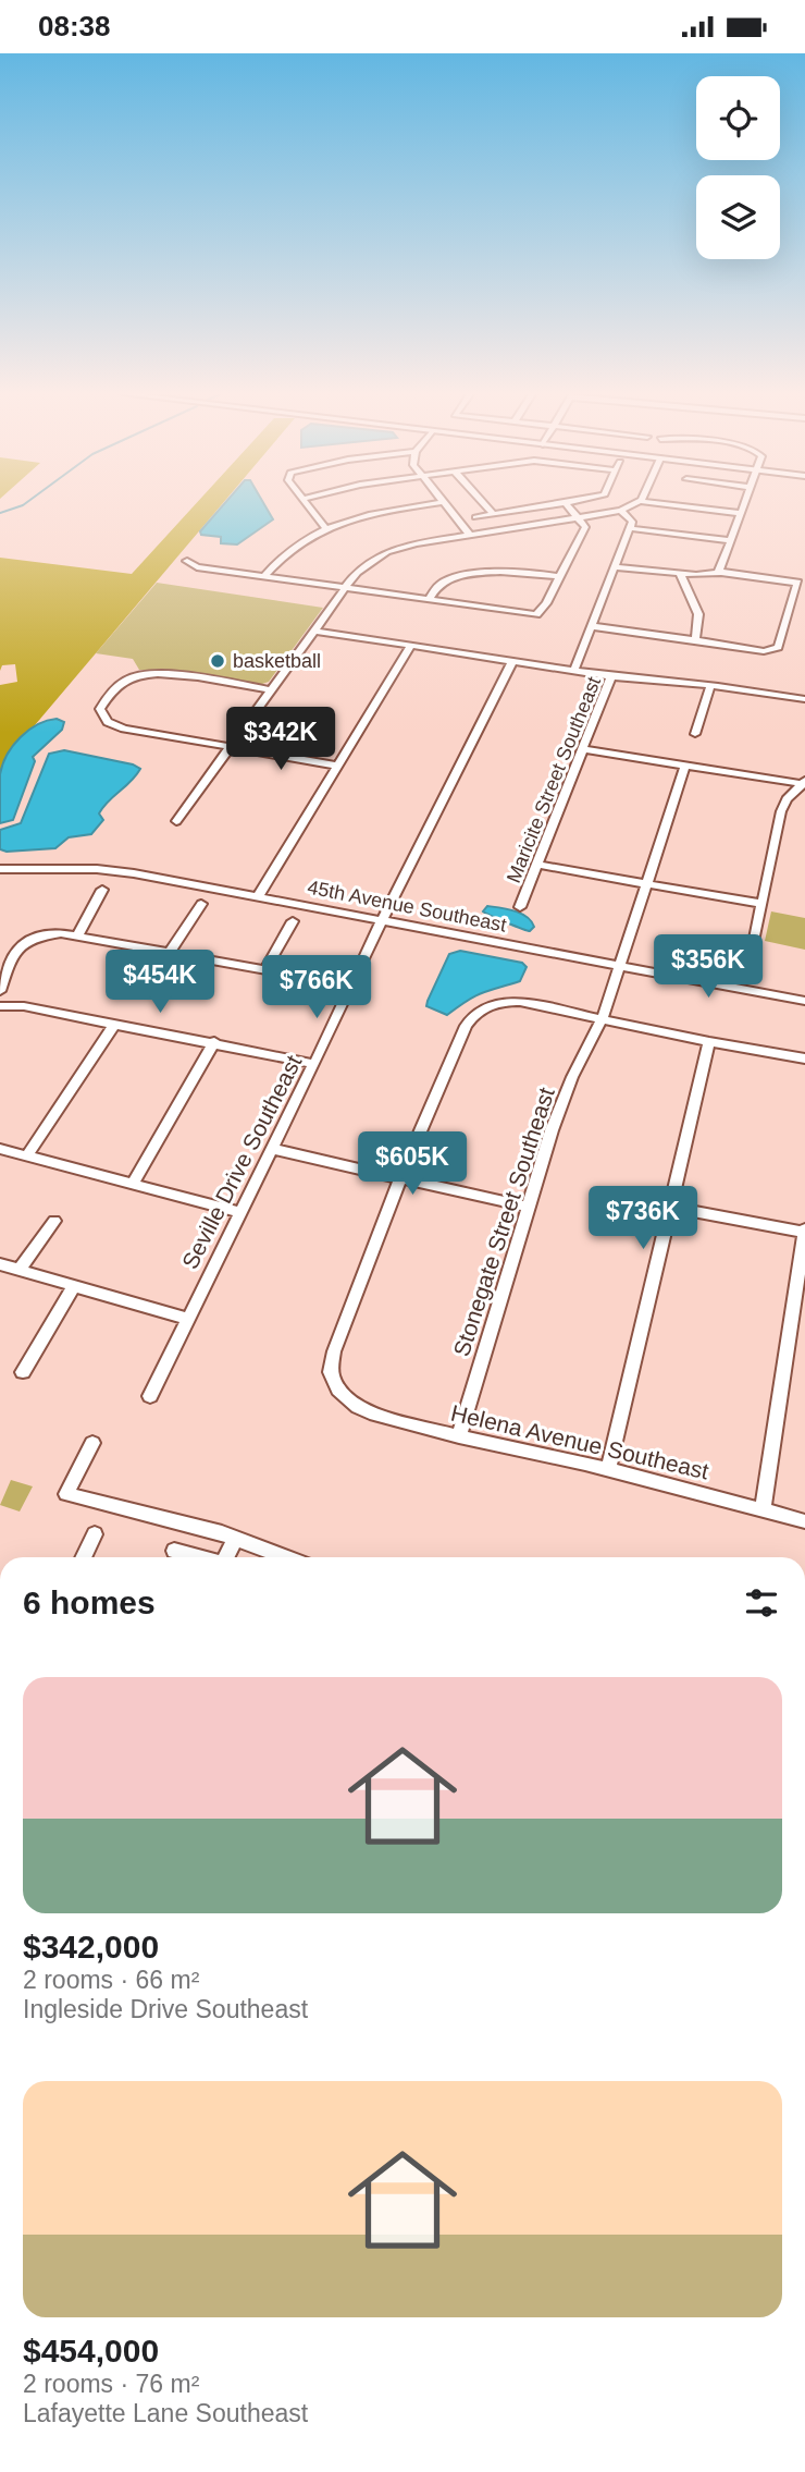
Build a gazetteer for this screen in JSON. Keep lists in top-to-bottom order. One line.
{"streets":{"street":["Maricite Street Southeast","45th Avenue Southeast","Seville Drive Southeast","Stonegate Street Southeast","Helena Avenue Southeast"]},"crossings":[["45th Avenue Southeast","Seville Drive Southeast"],["45th Avenue Southeast","Stonegate Street Southeast"],["Stonegate Street Southeast","Helena Avenue Southeast"]],"places":["basketball"],"page":{"status":"08:38","price":["$342K","$356K","$454K","$766K","$605K","$736K"],"heading":"6 homes","list":[{"name":"$342,000","note":"2 rooms · 66 m² · Ingleside Drive Southeast"},{"name":"$454,000","note":"2 rooms · 76 m² · Lafayette Lane Southeast"}]}}
